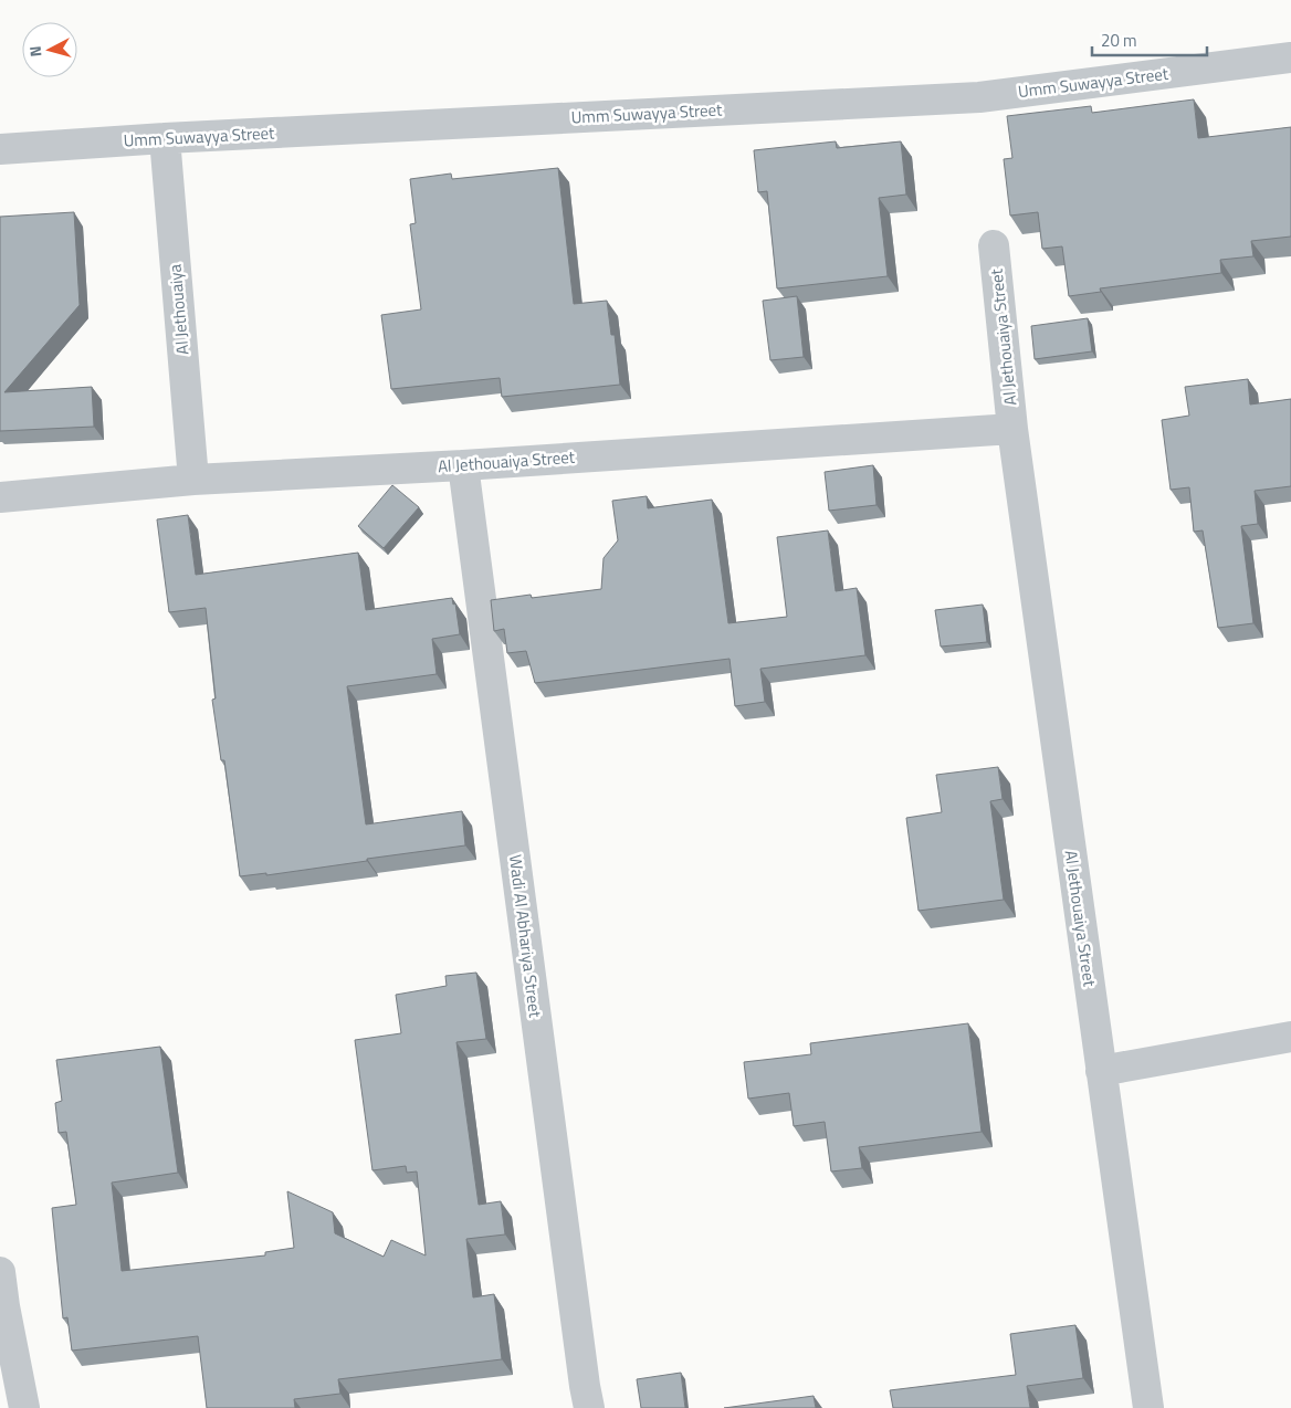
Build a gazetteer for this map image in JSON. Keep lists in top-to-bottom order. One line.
{"streets":{"street":["Umm Suwayya Street","Al Jethouaiya","Al Jethouaiya Street","Wadi Al Abhariya Street"]},"crossings":[["Umm Suwayya Street","Al Jethouaiya"],["Al Jethouaiya","Al Jethouaiya Street"],["Al Jethouaiya Street","Wadi Al Abhariya Street"]],"scale_bar":"20 m","north":"left"}
